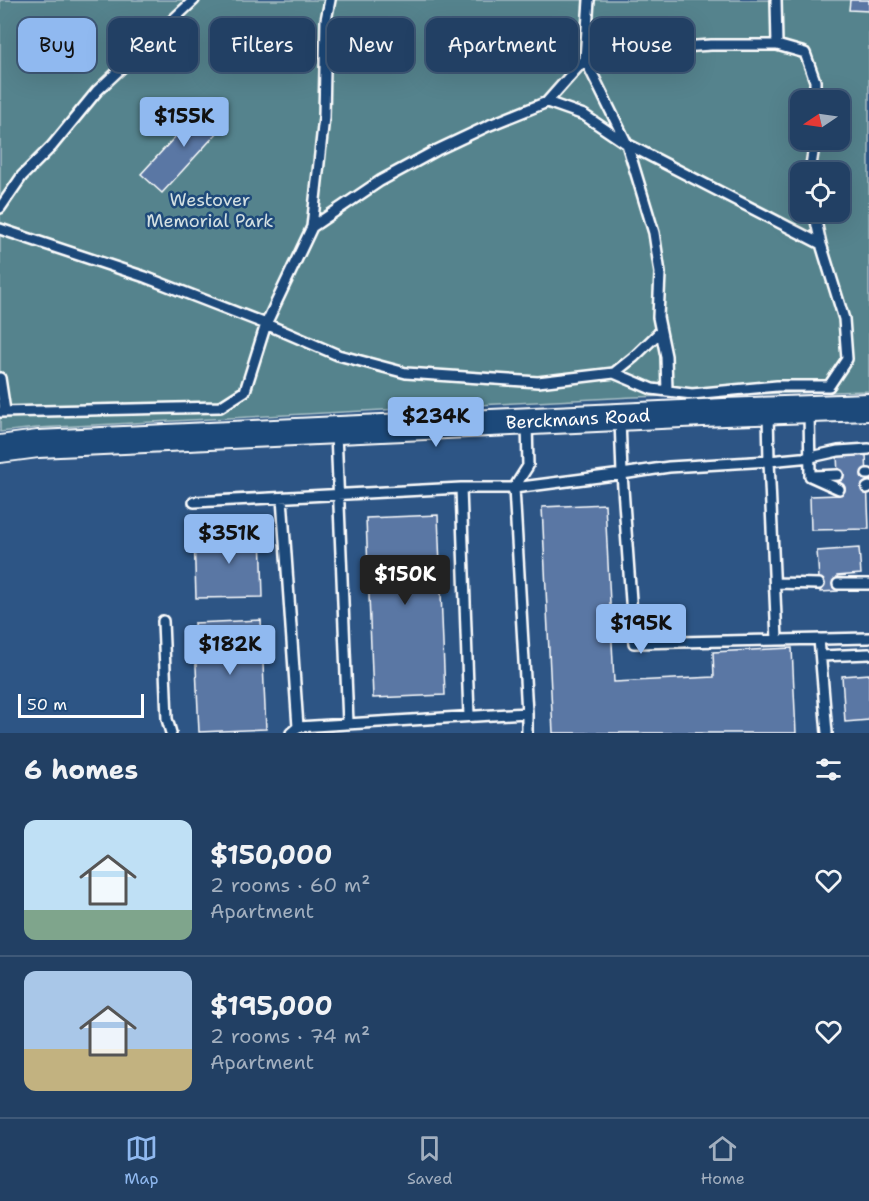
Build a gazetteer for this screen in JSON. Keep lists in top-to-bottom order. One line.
{"streets":{"main road":["Berckmans Road"]},"parks":["Westover Memorial Park"],"scale_bar":"50 m","north":"left","page":{"chip":["Buy","Rent","Filters","New","Apartment","House"],"price":["$155K","$234K","$351K","$150K","$195K","$182K"],"scale":"50 m","heading":"6 homes","list":[{"name":"$150,000","note":"2 rooms · 60 m² · Apartment"},{"name":"$195,000","note":"2 rooms · 74 m² · Apartment"}],"tabs":["Map","Saved","Home"]}}
